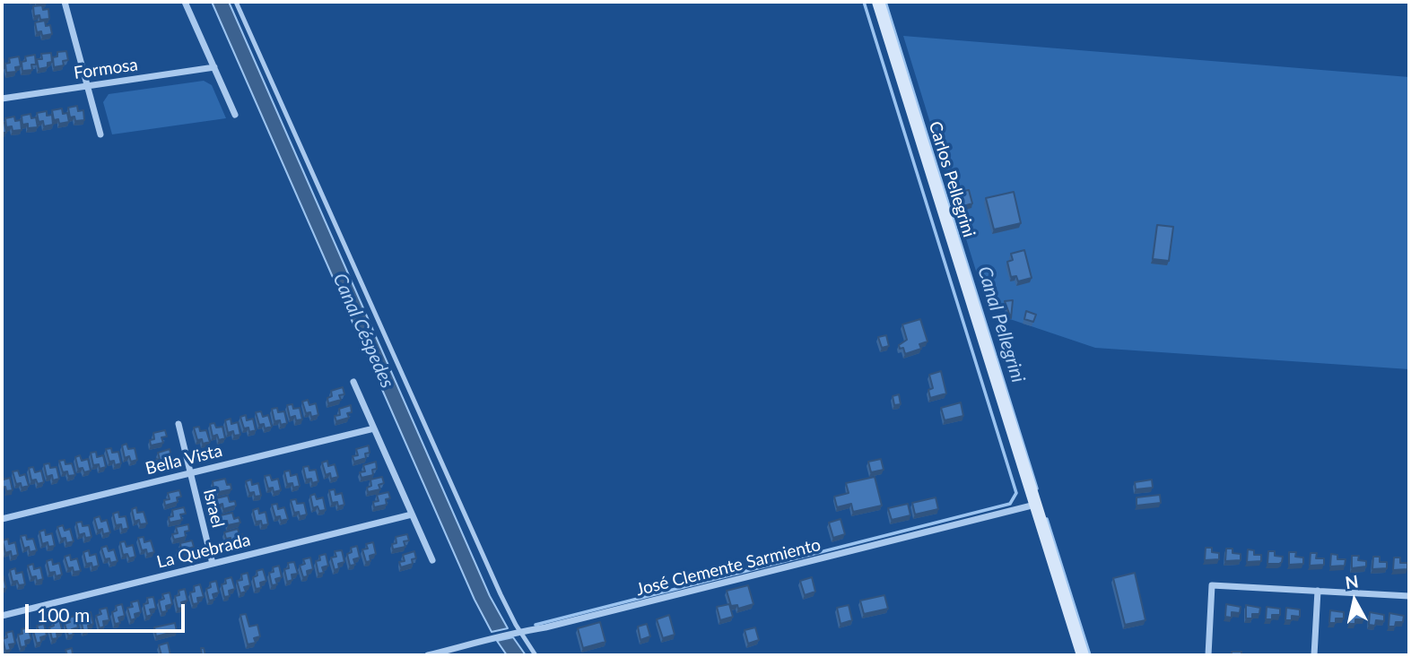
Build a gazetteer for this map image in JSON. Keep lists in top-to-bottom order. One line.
{"streets":{"main road":["Carlos Pellegrini"],"street":["Formosa","Bella Vista","Israel","La Quebrada","José Clemente Sarmiento"]},"crossings":[["Carlos Pellegrini","José Clemente Sarmiento"],["Bella Vista","Israel"],["Israel","La Quebrada"]],"water":["Canal Pellegrini","Canal Céspedes"],"scale_bar":"100 m","north":"top"}
